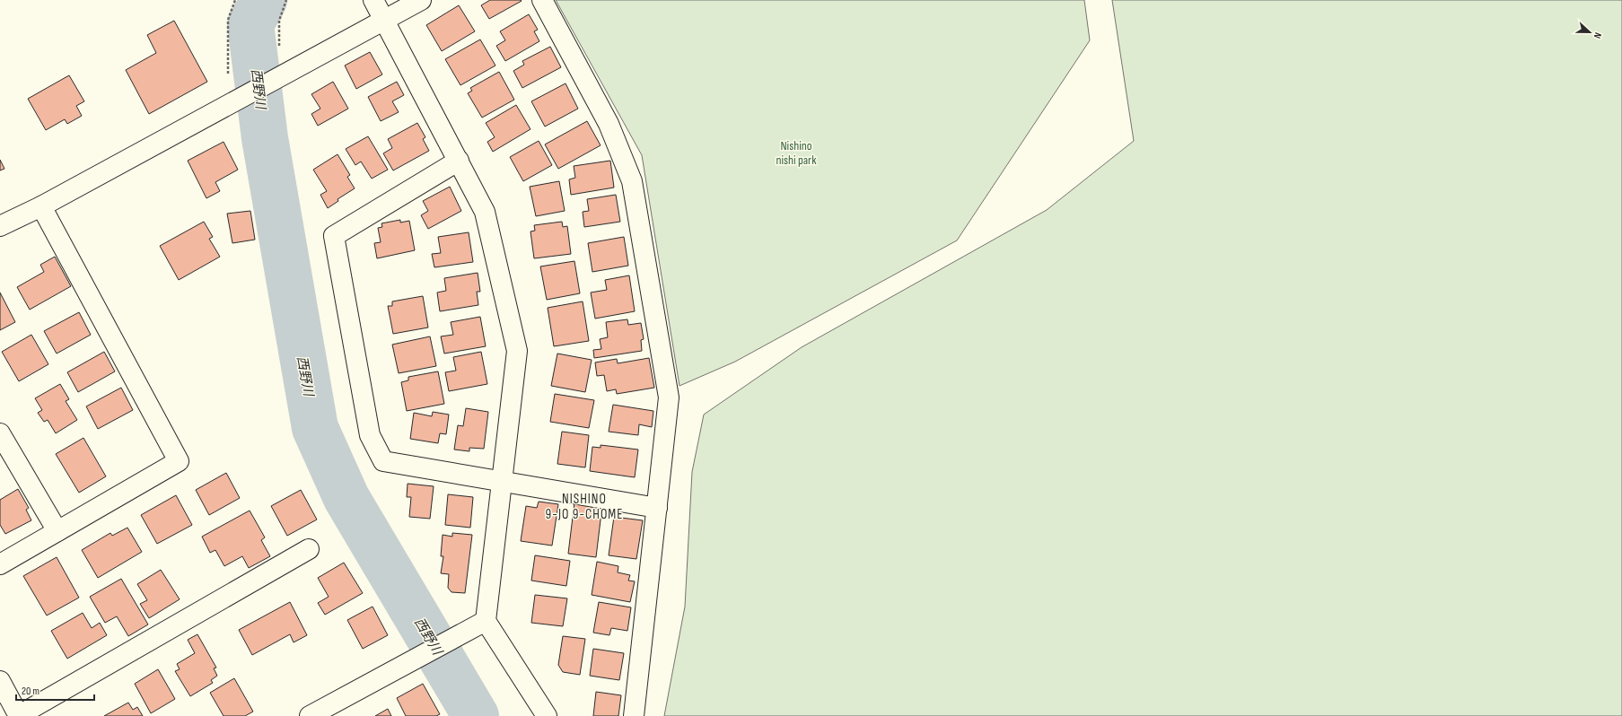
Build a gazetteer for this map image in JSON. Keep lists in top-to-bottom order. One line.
{"districts":["NISHINO 9-JO 9-CHOME"],"water":["西野川"],"parks":["Nishino nishi park"],"scale_bar":"20 m","north":"right"}
